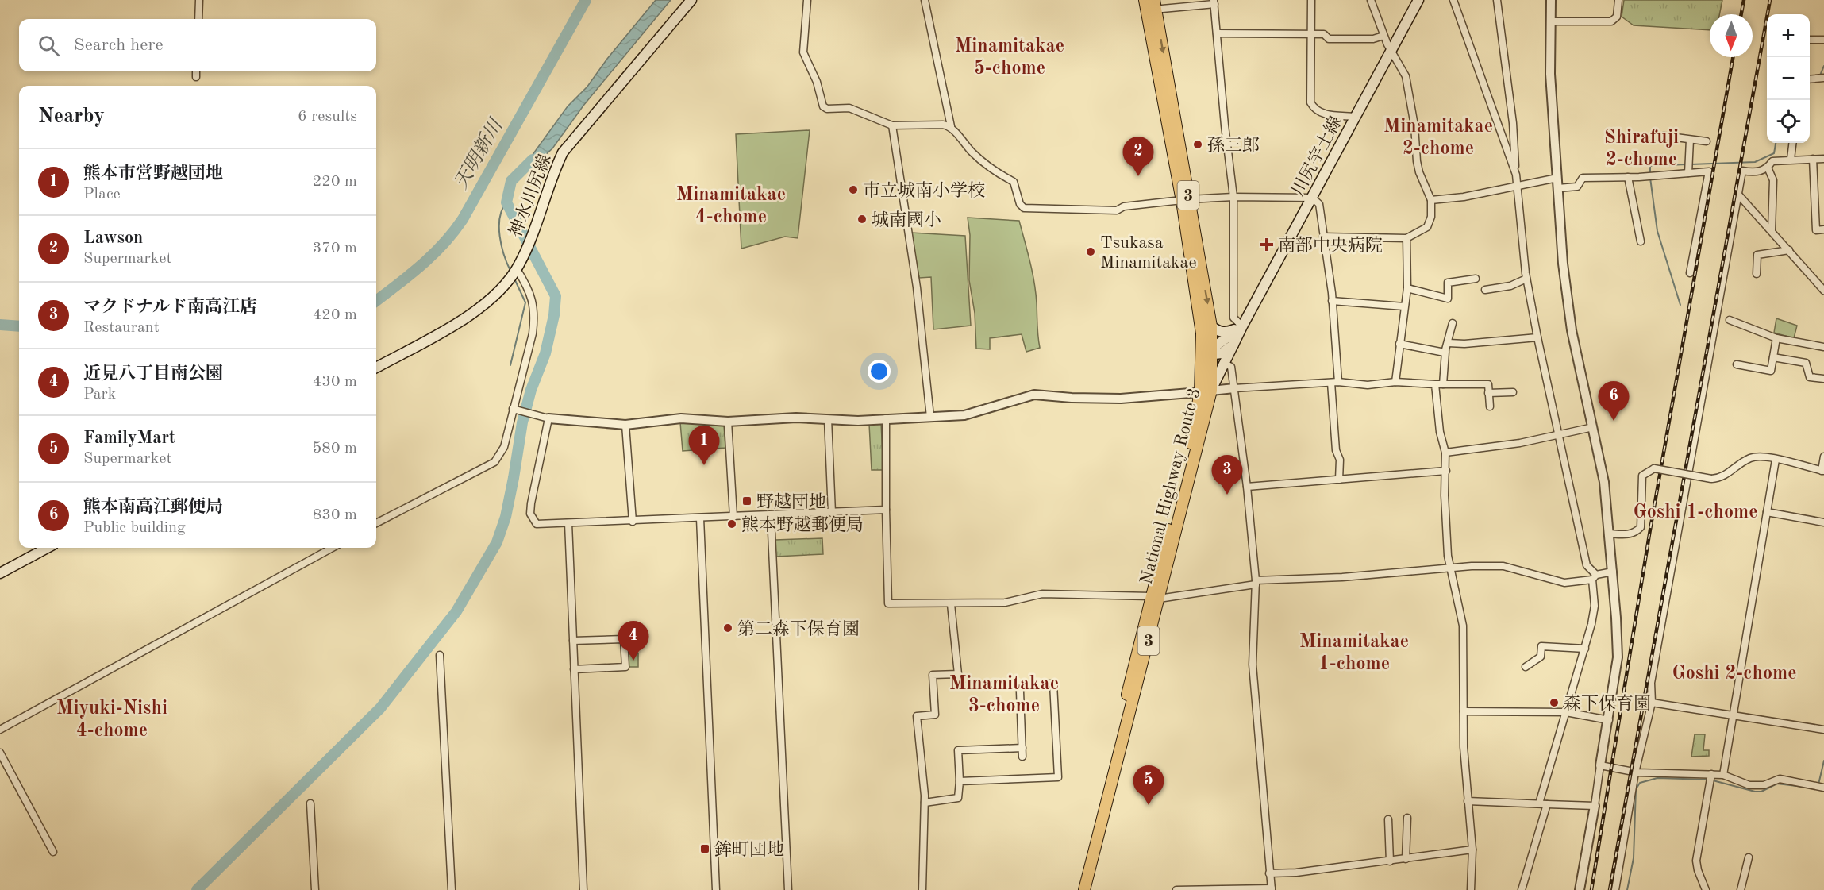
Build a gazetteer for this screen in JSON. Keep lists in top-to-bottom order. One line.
{"streets":{"highway":["3","National Highway Route 3"],"main road":["川尻宇土線","神水川尻線"]},"crossings":[["川尻宇土線","National Highway Route 3"]],"districts":["Minamitakae 5-chome","Minamitakae 2-chome","Shirafuji 2-chome","Minamitakae 4-chome","Goshi 1-chome","Minamitakae 1-chome","Goshi 2-chome","Minamitakae 3-chome","Miyuki-Nishi 4-chome"],"water":["天明新川"],"places":{"other":["孫三郎","市立城南小学校","城南國小","Tsukasa Minamitakae","熊本野越郵便局","第二森下保育園","森下保育園"],"health":["南部中央病院"],"transit":["野越団地","鉾町団地"]},"north":"bottom","page":{"map_buttons":["+","−"],"search":"Search here","heading":["Nearby","6 results"],"pins":["2","6","1","3","4","5"],"list":[{"mark":"1","name":"熊本市営野越団地","note":"Place","value":"220 m"},{"mark":"2","name":"Lawson","note":"Supermarket","value":"370 m"},{"mark":"3","name":"マクドナルド南高江店","note":"Restaurant","value":"420 m"},{"mark":"4","name":"近見八丁目南公園","note":"Park","value":"430 m"},{"mark":"5","name":"FamilyMart","note":"Supermarket","value":"580 m"},{"mark":"6","name":"熊本南高江郵便局","note":"Public building","value":"830 m"}]}}
